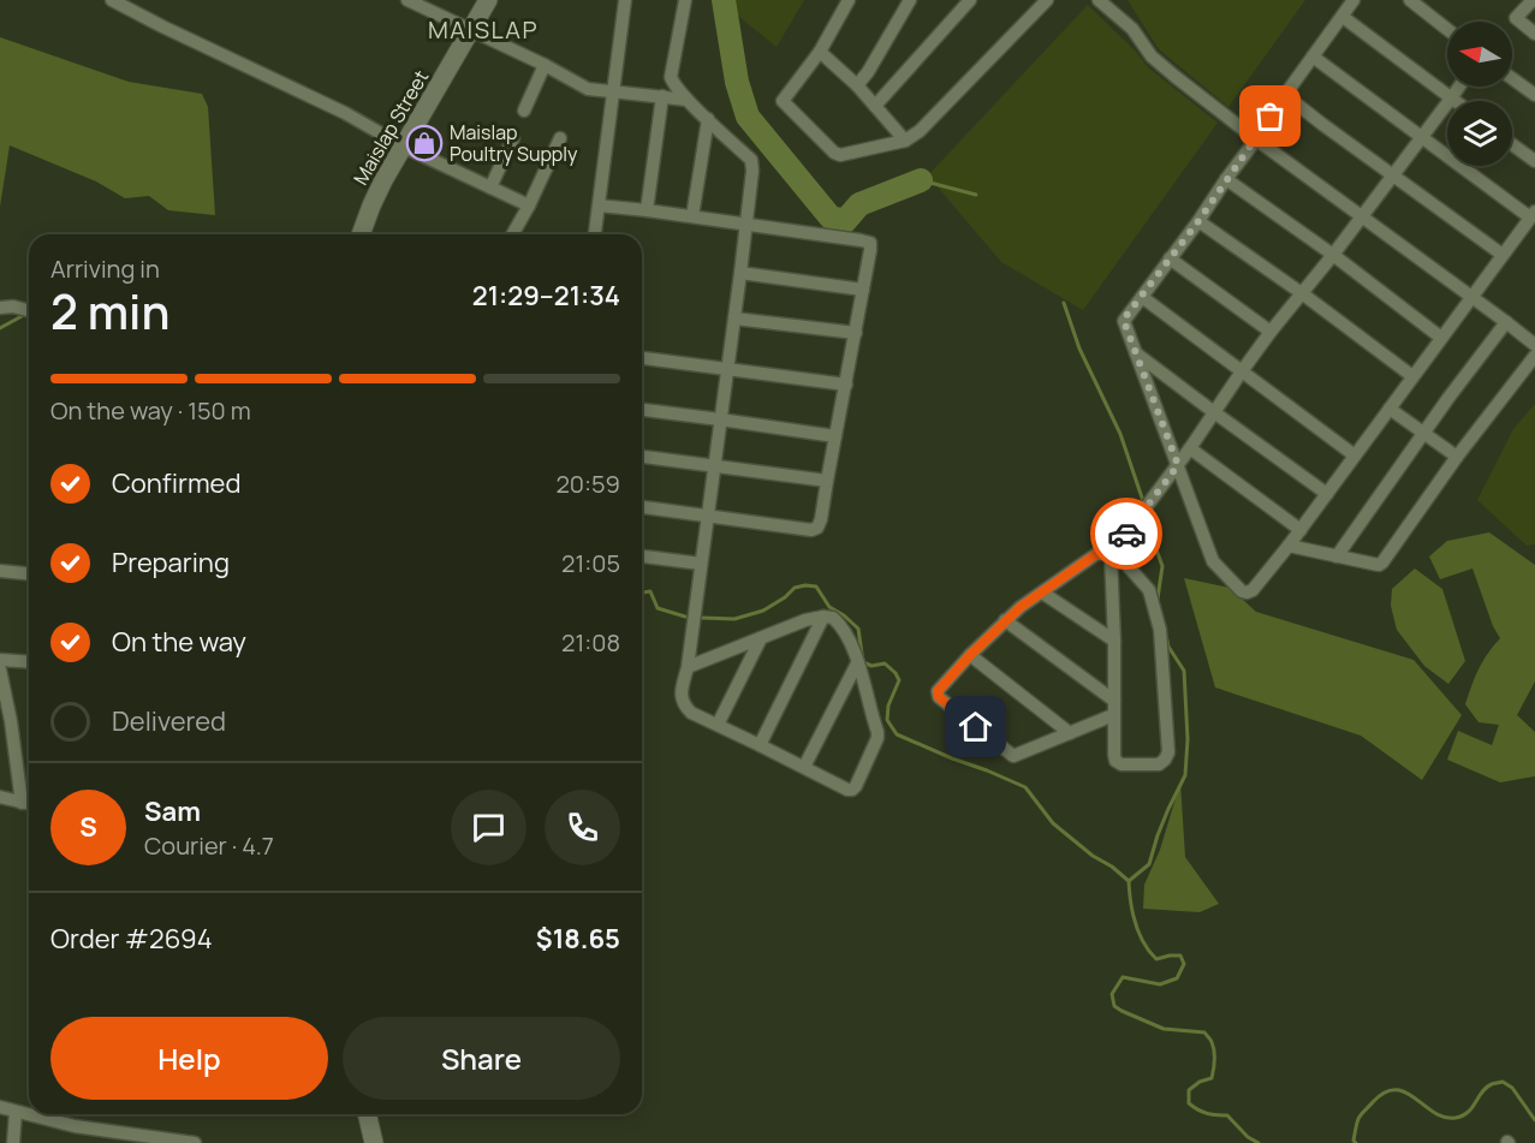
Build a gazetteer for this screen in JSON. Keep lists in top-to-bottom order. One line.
{"streets":{"main road":["Maislap Street"]},"districts":["MAISLAP"],"places":{"shop":["Maislap Poultry Supply"]},"north":"left","page":{"heading":["2 min","Arriving in","21:29–21:34"],"panel":["Sam","Courier · 4.7","Order #2694","$18.65"],"bar":"On the way · 150 m","list":[["Confirmed","20:59"],["Preparing","21:05"],["On the way","21:08"],"Delivered"],"round":"S","buttons":["Help","Share"]}}
